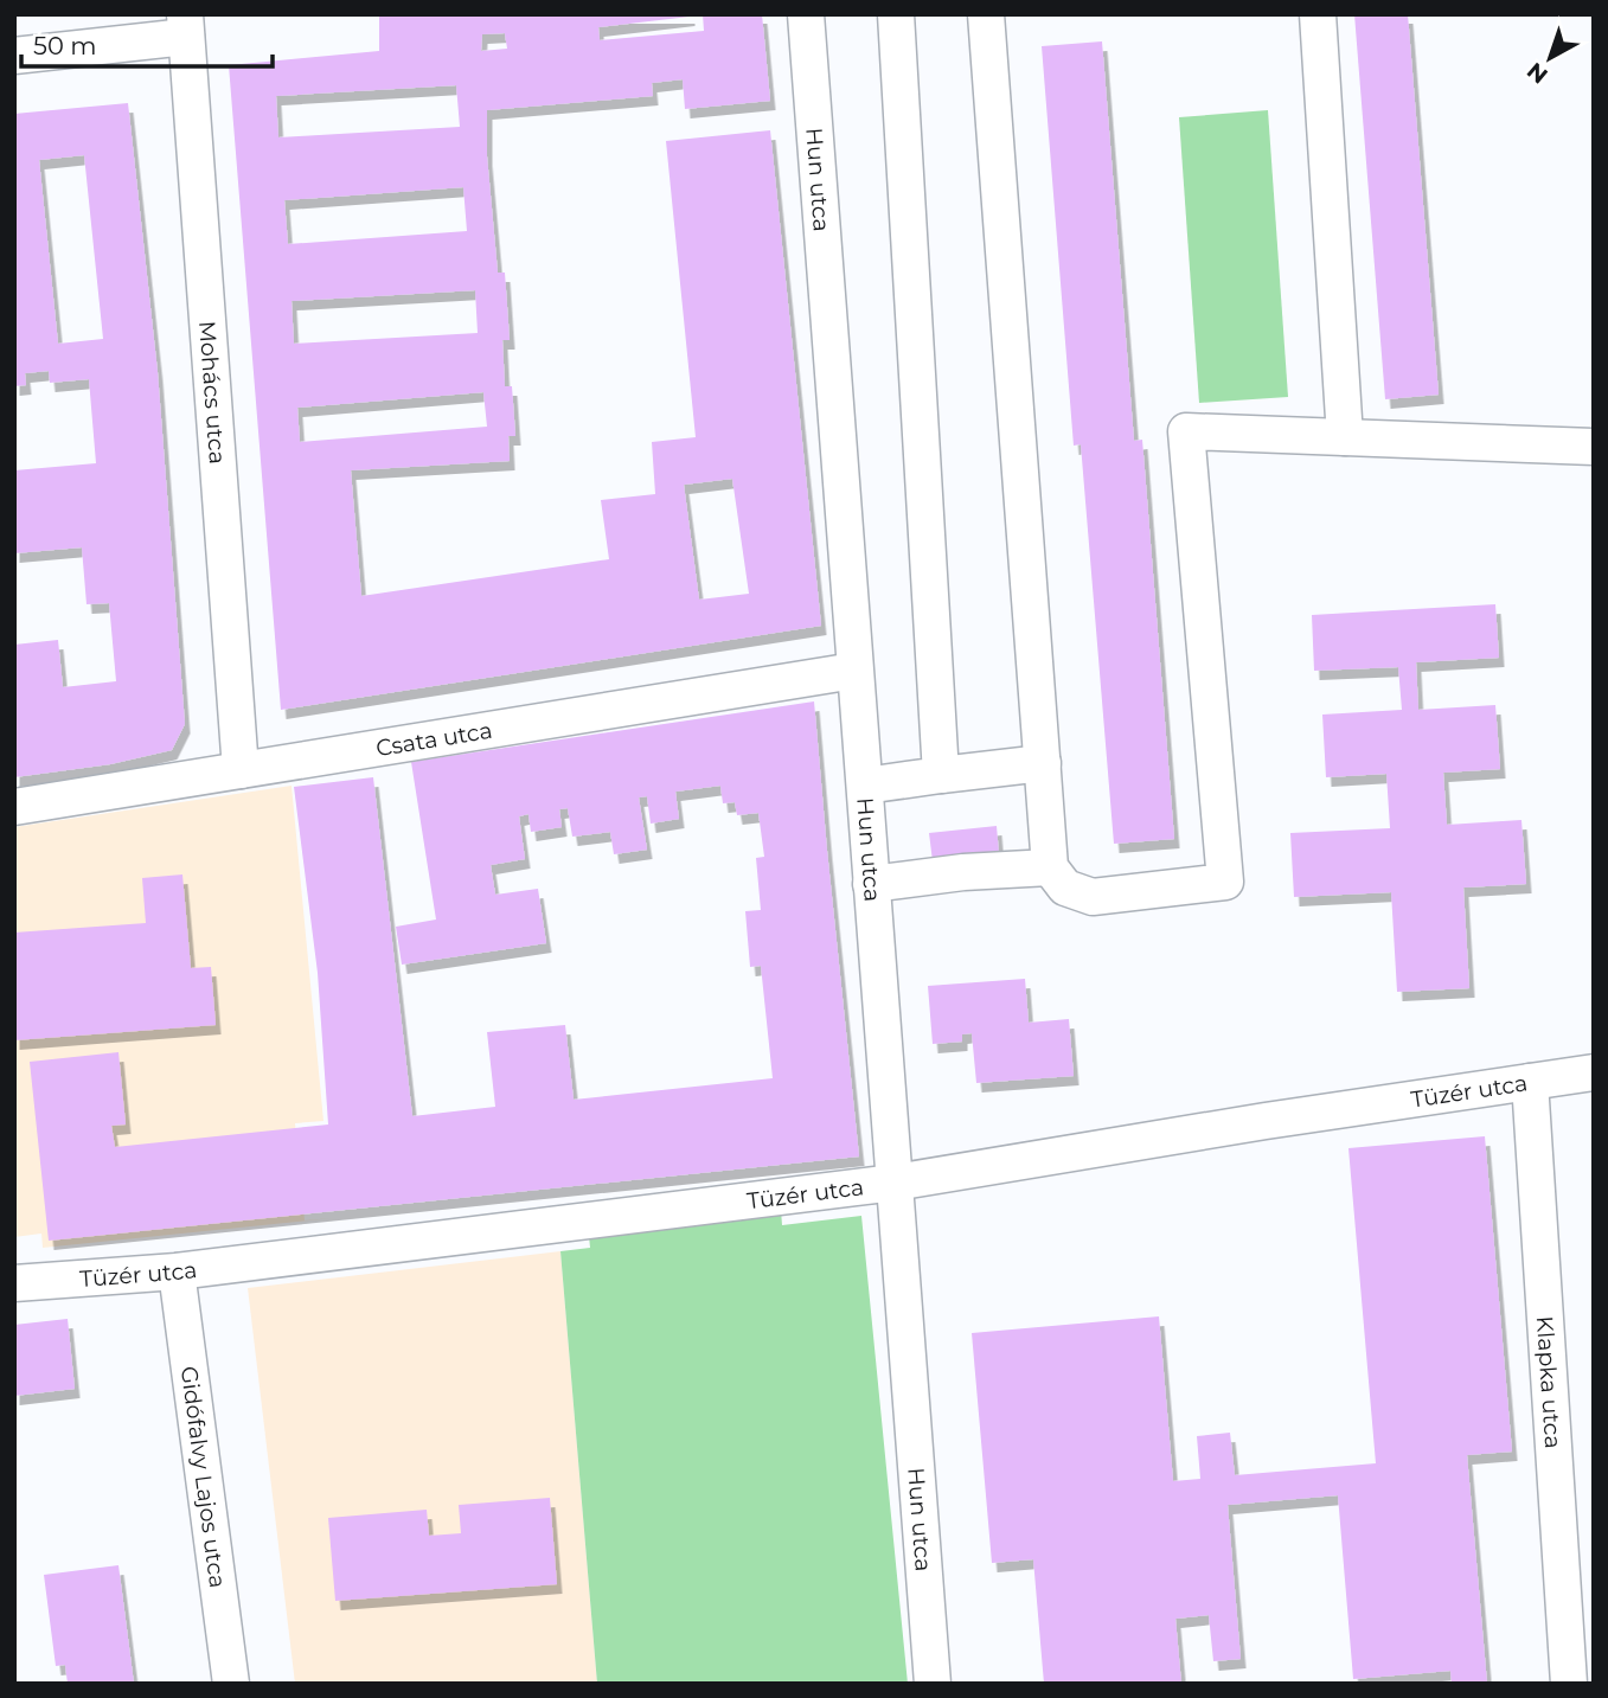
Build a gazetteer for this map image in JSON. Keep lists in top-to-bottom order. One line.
{"streets":{"street":["Hun utca","Mohács utca","Csata utca","Tüzér utca","Klapka utca","Gidófalvy Lajos utca"]},"crossings":[["Hun utca","Csata utca"],["Hun utca","Tüzér utca"],["Mohács utca","Csata utca"],["Tüzér utca","Klapka utca"],["Tüzér utca","Gidófalvy Lajos utca"]],"scale_bar":"50 m","north":"bottom left"}
